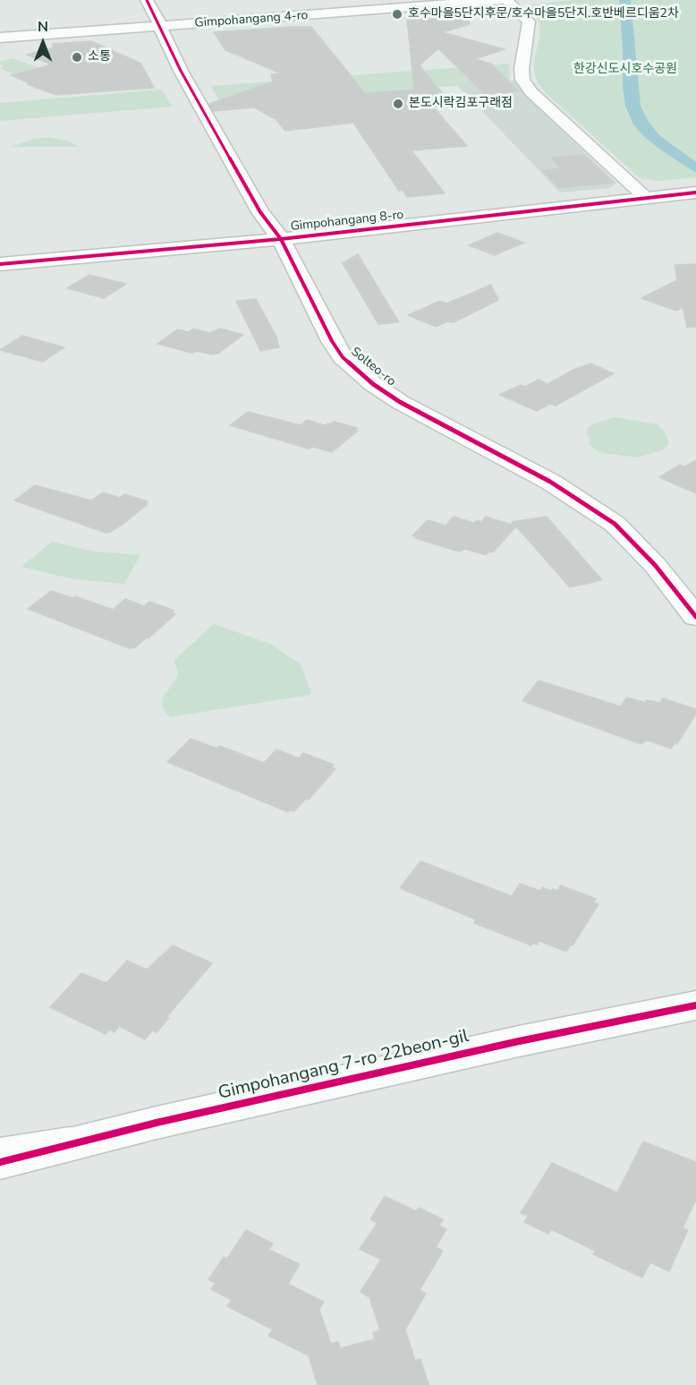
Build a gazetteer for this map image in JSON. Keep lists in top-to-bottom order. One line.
{"streets":{"street":["Gimpohangang 4-ro","Gimpohangang 8-ro","Solteo-ro","Gimpohangang 7-ro 22beon-gil"]},"crossings":[["Gimpohangang 4-ro","Solteo-ro"],["Gimpohangang 8-ro","Solteo-ro"]],"parks":["한강신도시호수공원"],"places":["호수마을5단지후문/호수마을5단지.호반베르디움2차","소통","본도시락김포구래점"],"north":"top"}
